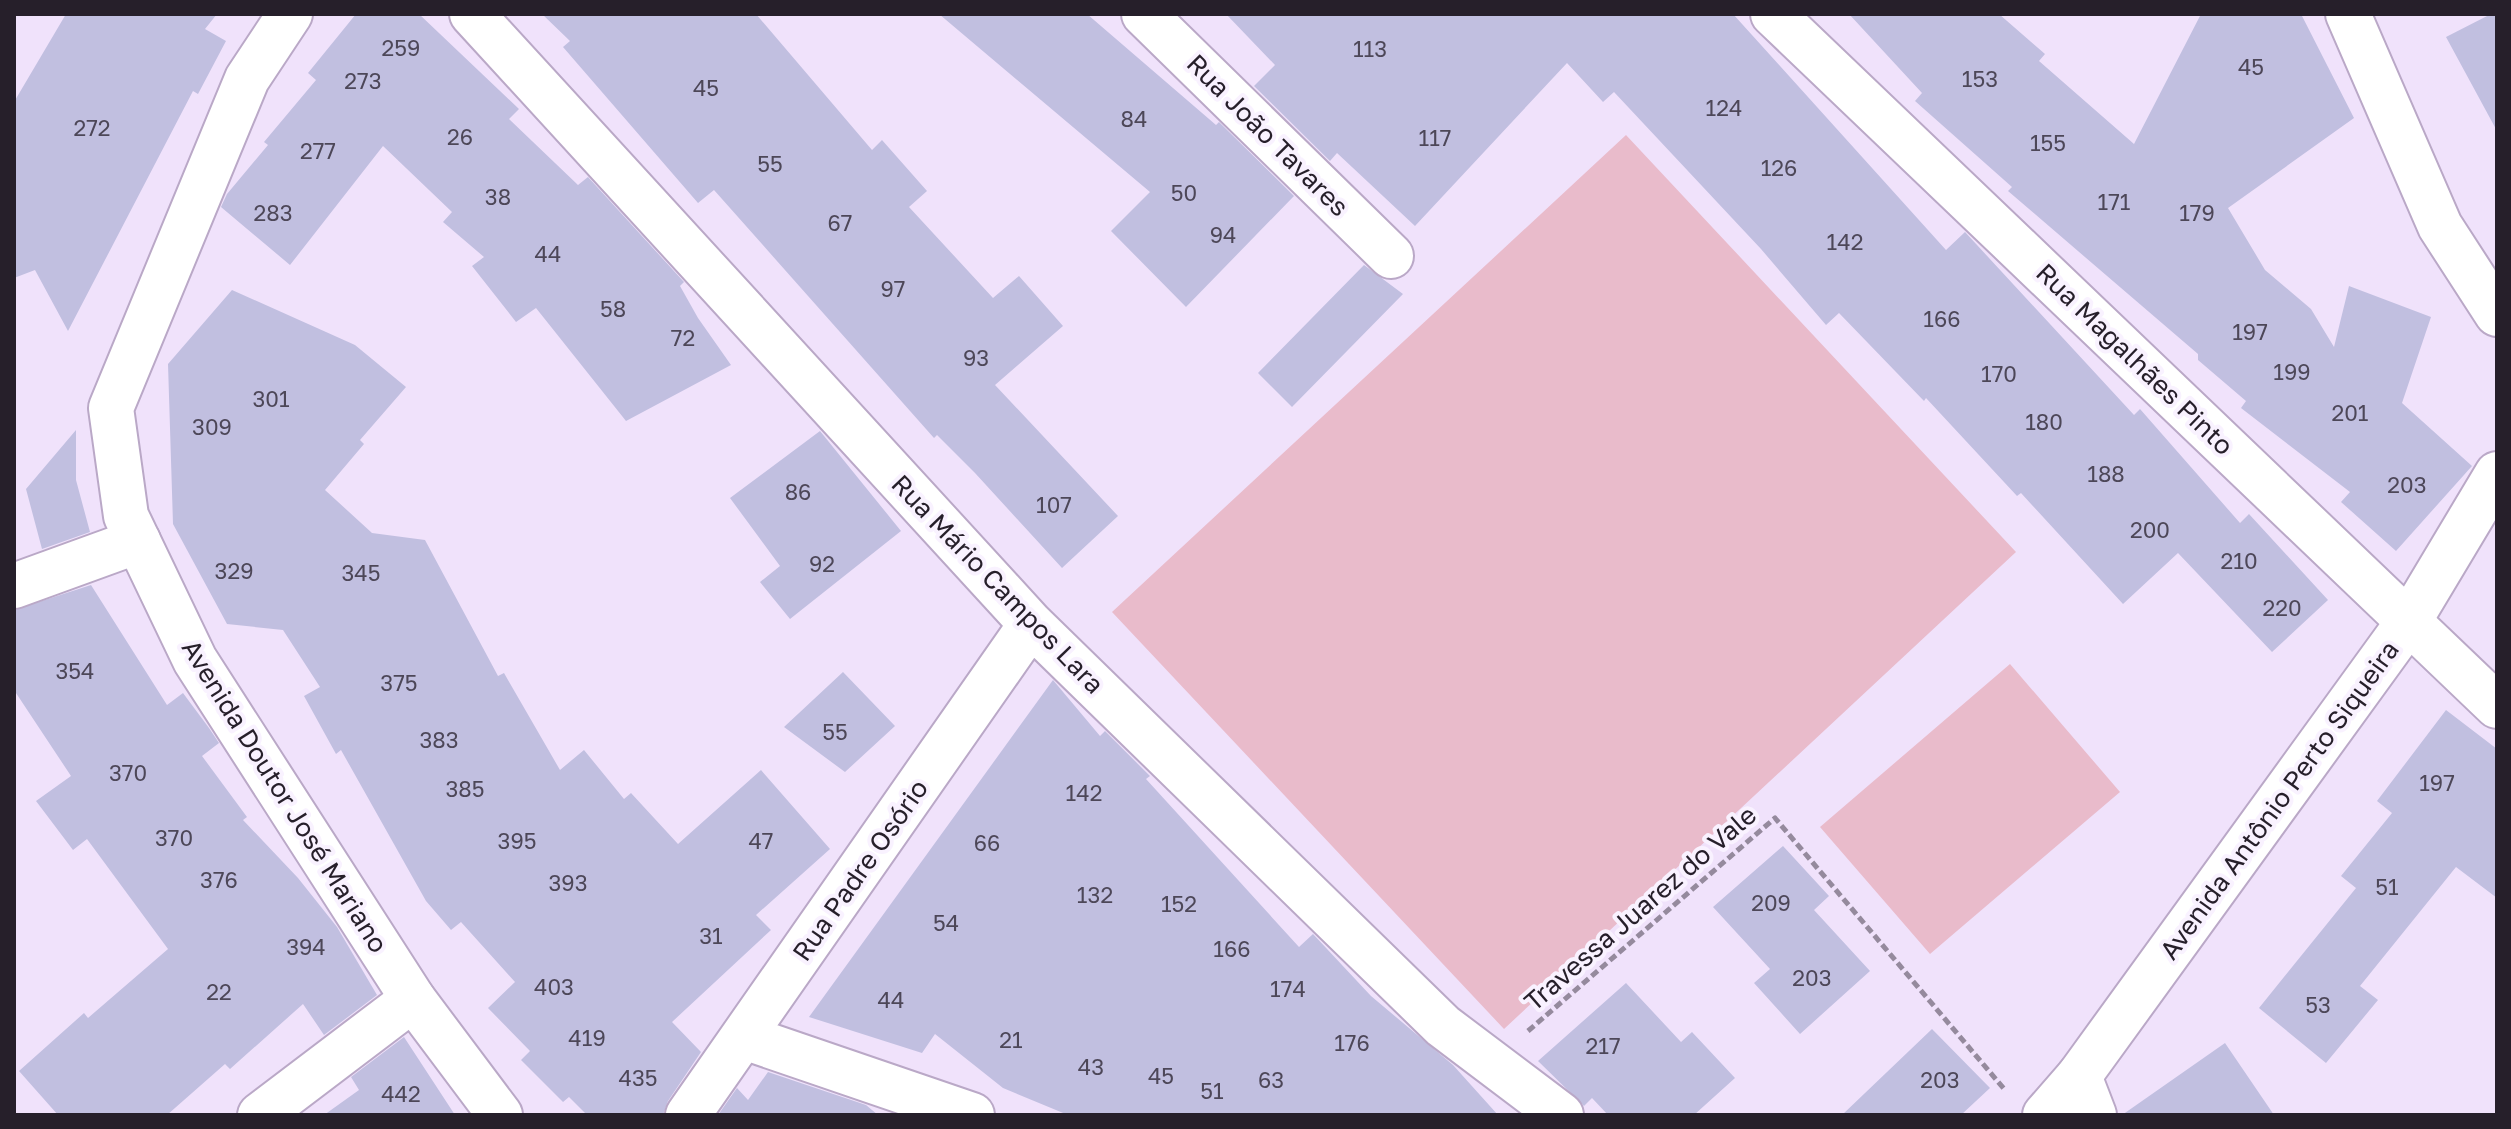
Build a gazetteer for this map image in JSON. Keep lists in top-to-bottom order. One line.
{"streets":{"street":["Rua João Tavares","Rua Magalhães Pinto","Rua Mário Campos Lara","Avenida Doutor José Mariano","Avenida Antônio Perto Siqueira","Rua Padre Osório"],"path":["Travessa Juarez do Vale"]},"crossings":[["Rua Magalhães Pinto","Avenida Antônio Perto Siqueira"],["Rua Mário Campos Lara","Rua Padre Osório"],["Rua Mário Campos Lara","Travessa Juarez do Vale"]],"house_numbers":["259","113","45","153","273","45","124","84","272","26","117","155","277","55","126","50","38","171","283","179","67","94","142","44","97","58","166","197","72","93","199","170","301","201","180","309","188","203","86","107","200","210","92","329","345","220","354","375","55","383","370","197","385","142","370","395","47","66","376","393","51","132","209","152","54","31","394","166","203","403","174","22","44","53","419","21","176","217","43","45","435","63","203","51","442"]}
